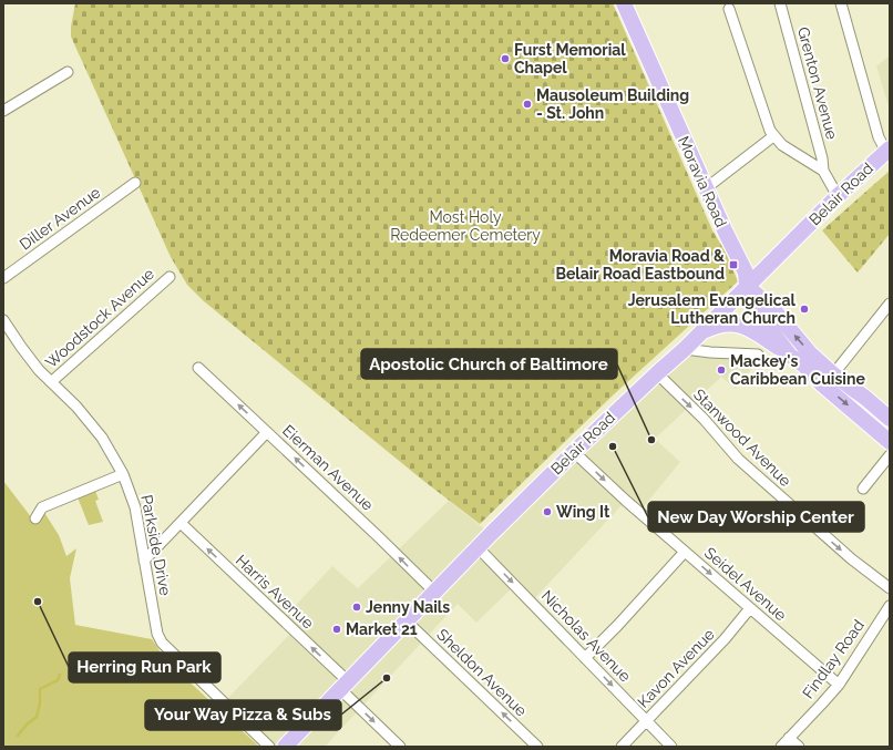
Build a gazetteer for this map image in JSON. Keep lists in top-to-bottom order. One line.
{"streets":{"main road":["Moravia Road","Belair Road"],"street":["Grenton Avenue","Diller Avenue","Woodstock Avenue","Stanwood Avenue","Eierman Avenue","Parkside Drive","Seidel Avenue","Harris Avenue","Nicholas Avenue","Findlay Road","Kavon Avenue","Sheldon Avenue"]},"crossings":[["Moravia Road","Belair Road"],["Belair Road","Stanwood Avenue"],["Belair Road","Eierman Avenue"],["Belair Road","Seidel Avenue"],["Belair Road","Harris Avenue"],["Belair Road","Nicholas Avenue"],["Belair Road","Sheldon Avenue"],["Woodstock Avenue","Parkside Drive"],["Seidel Avenue","Findlay Road"],["Seidel Avenue","Kavon Avenue"],["Nicholas Avenue","Kavon Avenue"]],"one_way":["Stanwood Avenue","Eierman Avenue","Seidel Avenue","Nicholas Avenue","Sheldon Avenue"],"parks":["Most Holy Redeemer Cemetery"],"places":{"other":["Furst Memorial Chapel","Mausoleum Building - St. John","Jerusalem Evangelical Lutheran Church","Mackey's Caribbean Cuisine","Apostolic Church of Baltimore","New Day Worship Center","Wing It","Herring Run Park","Jenny Nails","Market 21","Your Way Pizza & Subs"],"transit":["Moravia Road & Belair Road Eastbound"]}}
